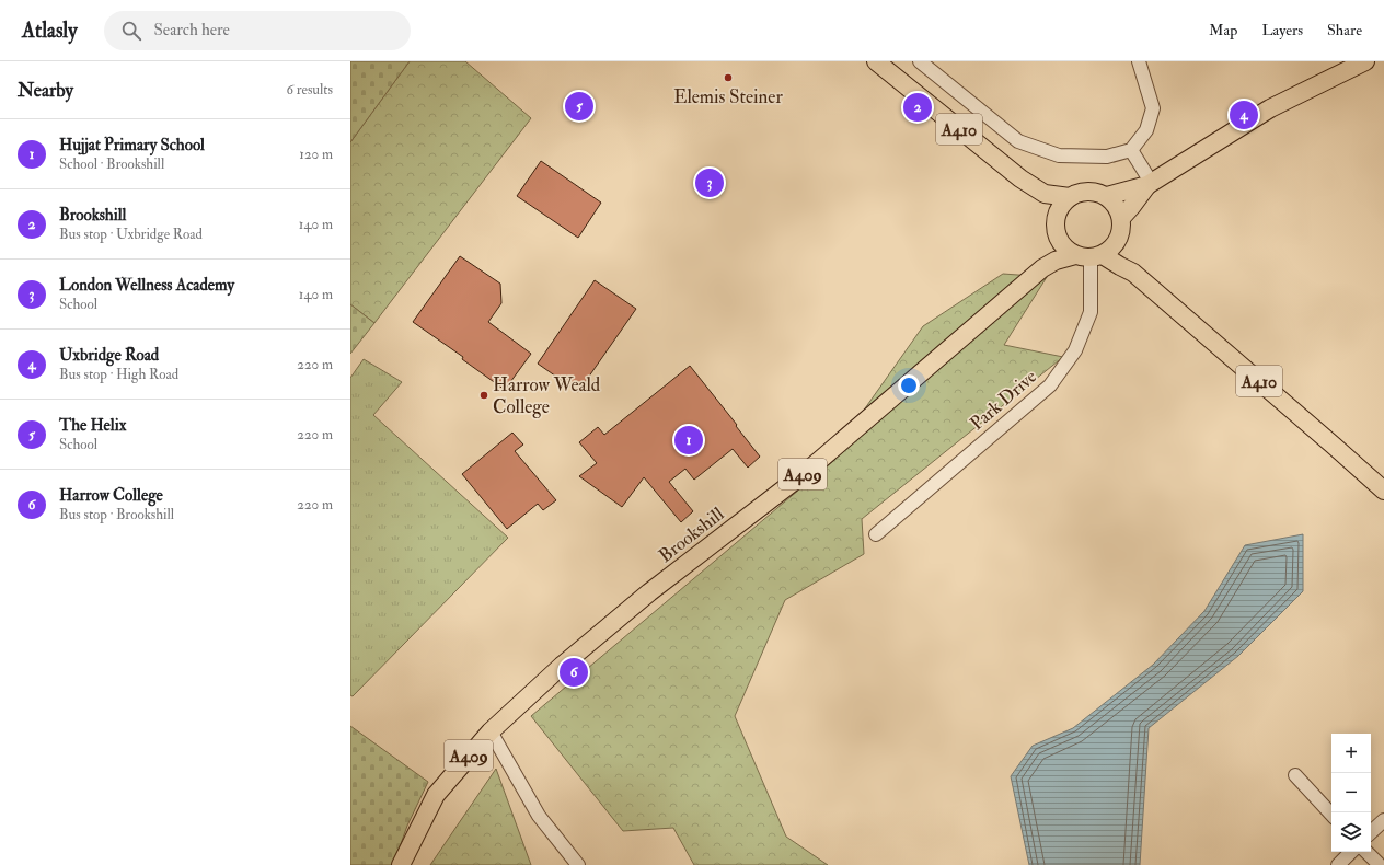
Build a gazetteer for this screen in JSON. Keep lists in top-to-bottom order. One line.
{"streets":{"main road":["A410","A409","Brookshill"],"street":["Park Drive"]},"crossings":[["A410","Park Drive"],["A410","Brookshill"],["Park Drive","Brookshill"]],"places":["Elemis Steiner","Harrow Weald College"],"page":{"header":"Atlasly","search":"Search here","nav":["Map","Layers","Share"],"heading":["Nearby","6 results"],"pins":["5","2","4","3","1","6"],"list":[{"mark":"1","name":"Hujjat Primary School","note":"School · Brookshill","value":"120 m"},{"mark":"2","name":"Brookshill","note":"Bus stop · Uxbridge Road","value":"140 m"},{"mark":"3","name":"London Wellness Academy","note":"School","value":"140 m"},{"mark":"4","name":"Uxbridge Road","note":"Bus stop · High Road","value":"220 m"},{"mark":"5","name":"The Helix","note":"School","value":"220 m"},{"mark":"6","name":"Harrow College","note":"Bus stop · Brookshill","value":"220 m"}],"map_buttons":["+","−"]}}
